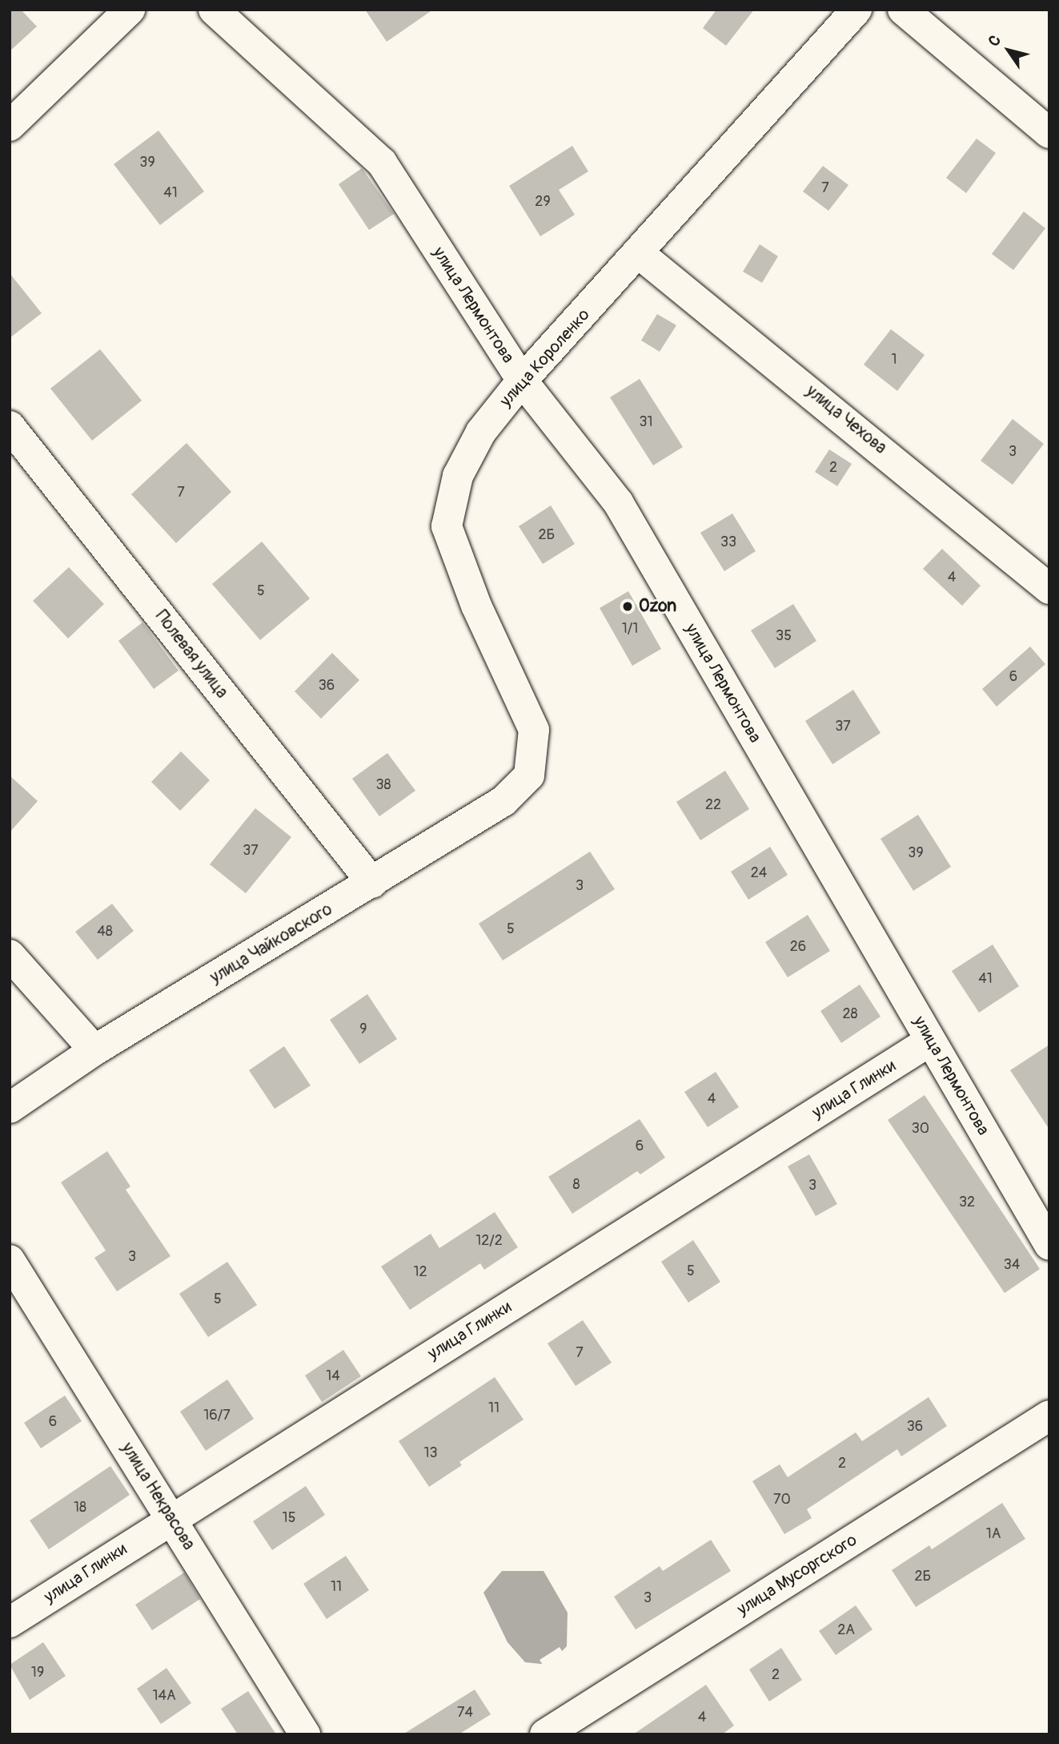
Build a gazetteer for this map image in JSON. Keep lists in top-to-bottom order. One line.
{"streets":{"street":["улица Лермонтова","улица Короленко","улица Чехова","Полевая улица","улица Чайковского","улица Глинки","улица Некрасова","улица Мусоргского"]},"crossings":[["улица Лермонтова","улица Короленко"],["улица Лермонтова","улица Глинки"],["улица Короленко","улица Чехова"],["улица Короленко","улица Чайковского"],["Полевая улица","улица Чайковского"],["улица Глинки","улица Некрасова"]],"places":["Ozon"],"house_numbers":["39","7","41","29","1","31","3","2","7","2Б","33","4","5","1/1","35","6","36","37","38","22","37","39","24","3","5","48","26","41","28","9","4","30","6","8","3","32","12/2","3","34","5","12","5","7","14","11","16/7","6","36","13","2","70","18","15","1А","2Б","11","3","2А","19","2","14А","74","4"],"north":"top left"}
